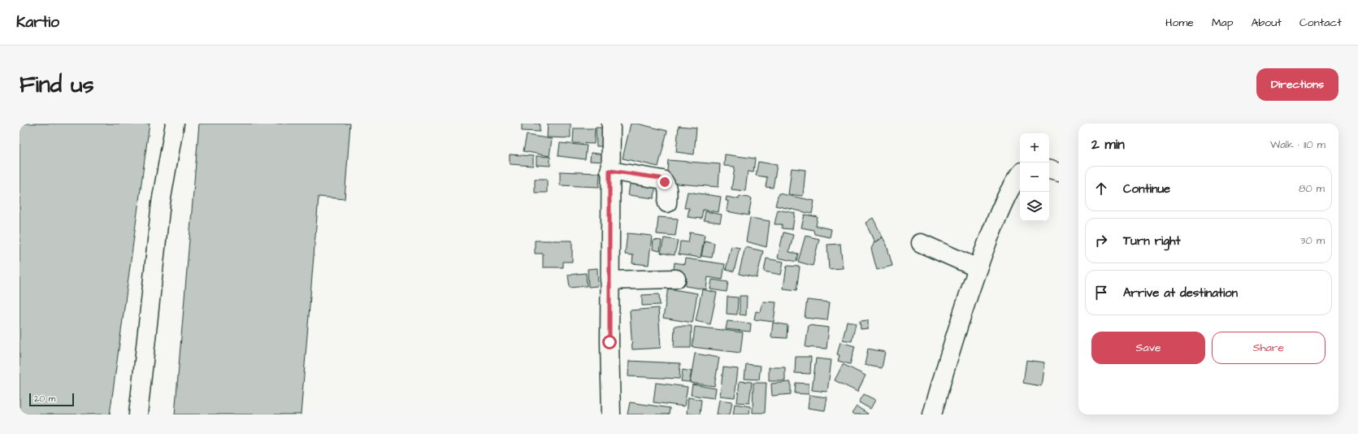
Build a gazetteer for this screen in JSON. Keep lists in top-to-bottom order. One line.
{"scale_bar":"20 m","page":{"header":"Kartio","nav":["Home","Map","About","Contact"],"buttons":["Directions",["Save","Share"]],"title":"Find us","heading":["2 min","Walk · 110 m"],"map_buttons":["+","−"],"list":[["Continue","80 m"],["Turn right","30 m"],"Arrive at destination"],"scale":"20 m"}}
